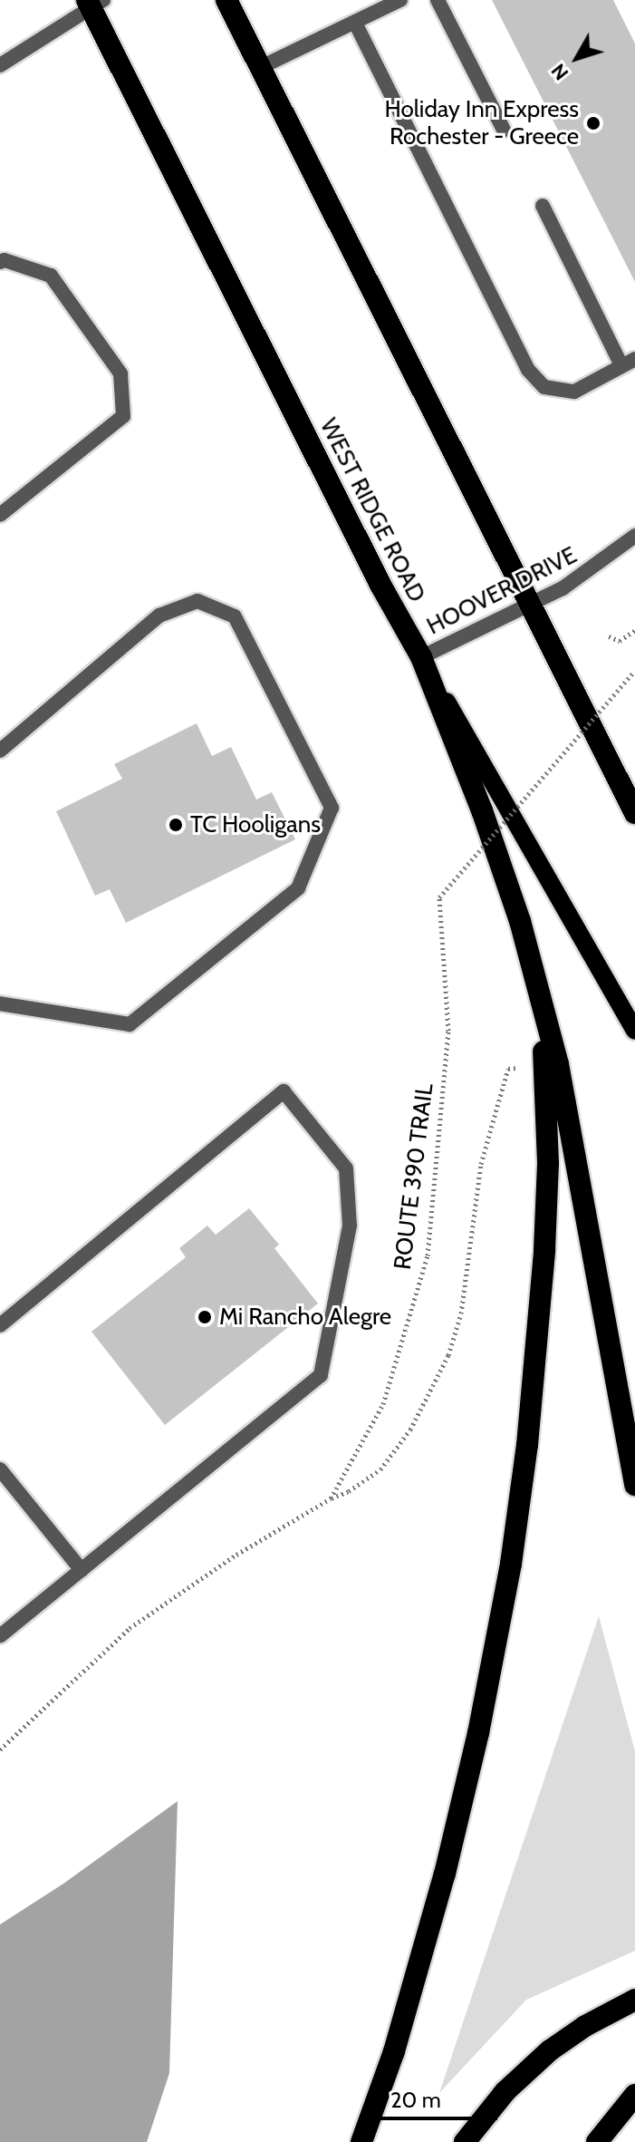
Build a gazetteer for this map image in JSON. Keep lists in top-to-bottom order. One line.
{"streets":{"highway":["WEST RIDGE ROAD"],"street":["HOOVER DRIVE"],"path":["ROUTE 390 TRAIL"]},"crossings":[["WEST RIDGE ROAD","HOOVER DRIVE"]],"places":["Holiday Inn Express Rochester - Greece","TC Hooligans","Mi Rancho Alegre"],"scale_bar":"20 m","north":"bottom left"}
